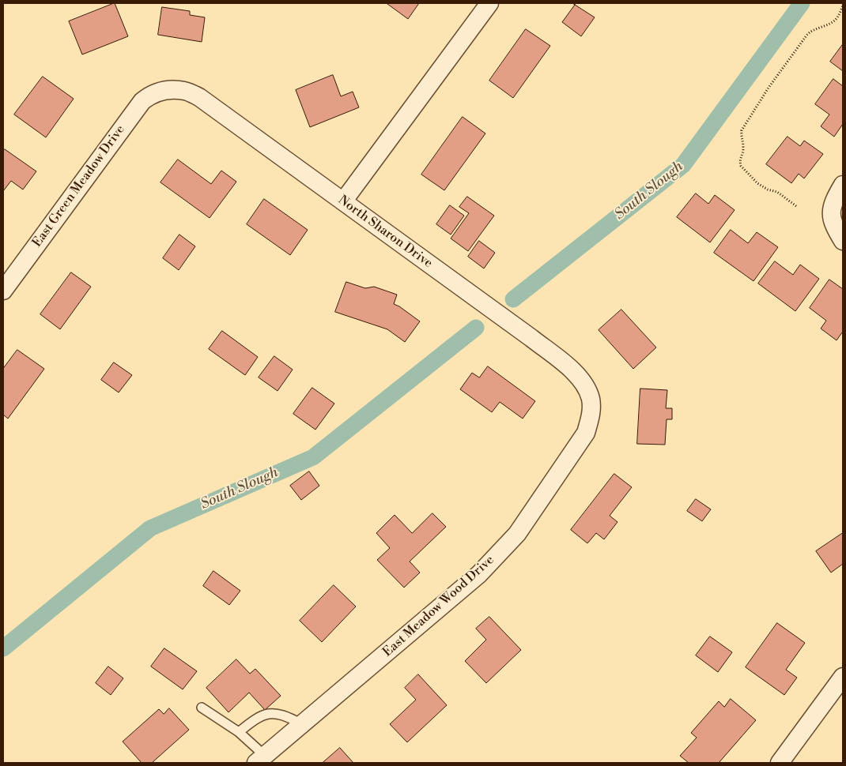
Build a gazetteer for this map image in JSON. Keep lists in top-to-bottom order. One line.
{"streets":{"street":["East Green Meadow Drive","North Sharon Drive","East Meadow Wood Drive"]},"crossings":[["East Green Meadow Drive","North Sharon Drive"],["North Sharon Drive","East Meadow Wood Drive"]],"water":["South Slough"]}
